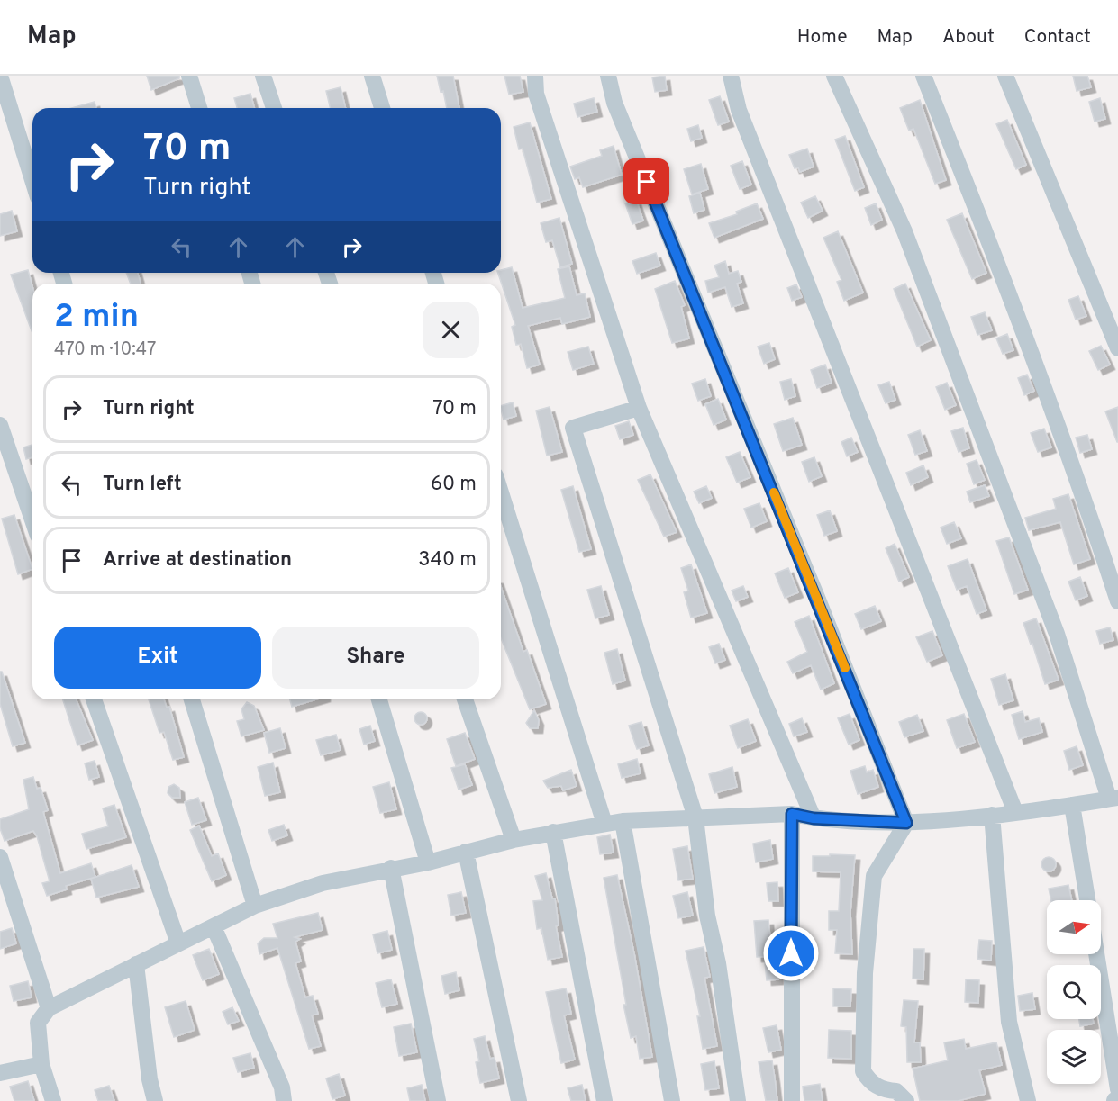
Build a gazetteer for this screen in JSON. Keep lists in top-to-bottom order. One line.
{"north":"right","page":{"header":"Map","nav":["Home","Map","About","Contact"],"turn":["70 m","Turn right"],"heading":["2 min","470 m · 10:47"],"list":[{"name":"Turn right","value":"70 m"},{"name":"Turn left","value":"60 m"},{"name":"Arrive at destination","value":"340 m"}],"buttons":["Exit","Share"]}}
